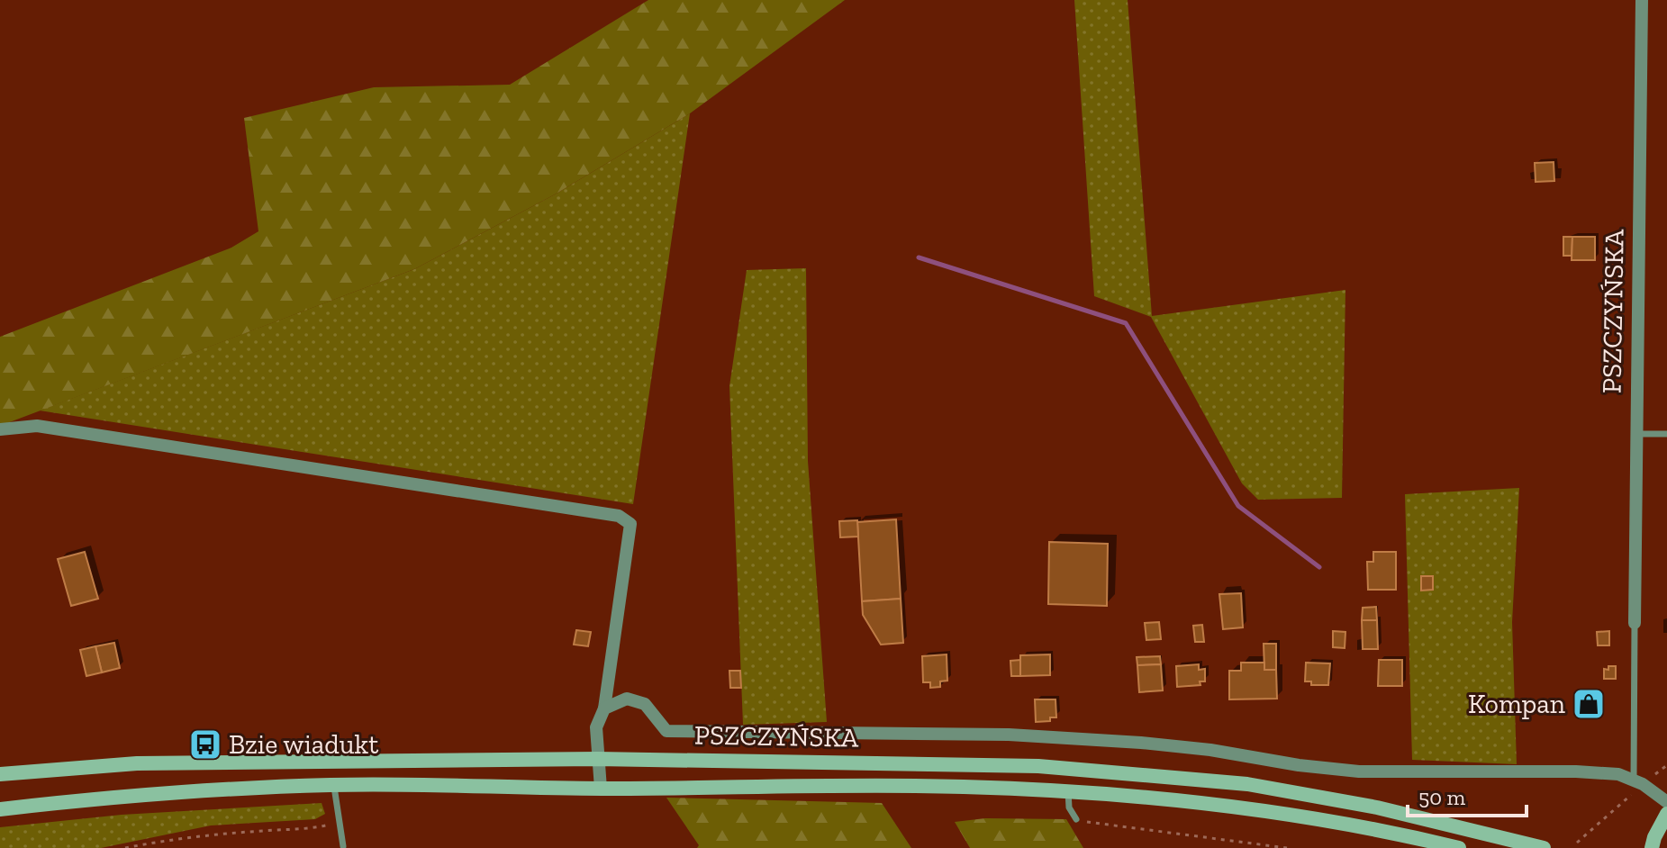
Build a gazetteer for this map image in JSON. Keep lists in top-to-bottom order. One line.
{"streets":{"main road":["PSZCZYŃSKA"]},"places":{"shop":["Kompan"],"bus stop":["Bzie wiadukt"]},"scale_bar":"50 m"}
